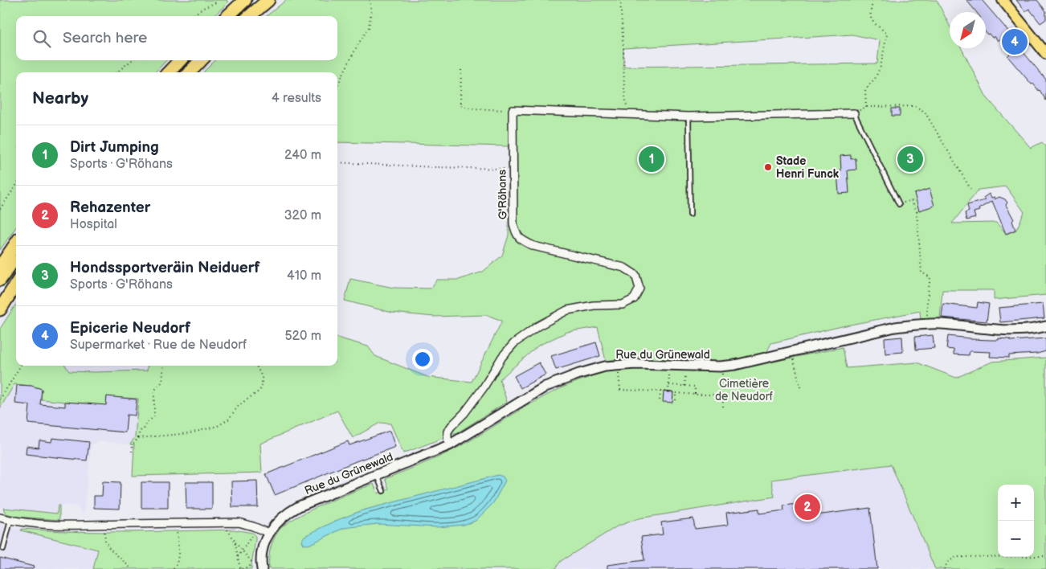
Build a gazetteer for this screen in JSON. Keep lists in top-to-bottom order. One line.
{"streets":{"main road":["Rue du Grünewald"],"street":["G'Röhans"]},"crossings":[["G'Röhans","Rue du Grünewald"]],"parks":["Cimetière de Neudorf"],"places":["Stade Henri Funck"],"north":"bottom left","page":{"search":"Search here","pins":["4","1","3","2"],"heading":["Nearby","4 results"],"list":[{"mark":"1","name":"Dirt Jumping","note":"Sports · G'Röhans","value":"240 m"},{"mark":"2","name":"Rehazenter","note":"Hospital","value":"320 m"},{"mark":"3","name":"Hondssportveräin Neiduerf","note":"Sports · G'Röhans","value":"410 m"},{"mark":"4","name":"Epicerie Neudorf","note":"Supermarket · Rue de Neudorf","value":"520 m"}],"map_buttons":["+","−"]}}
